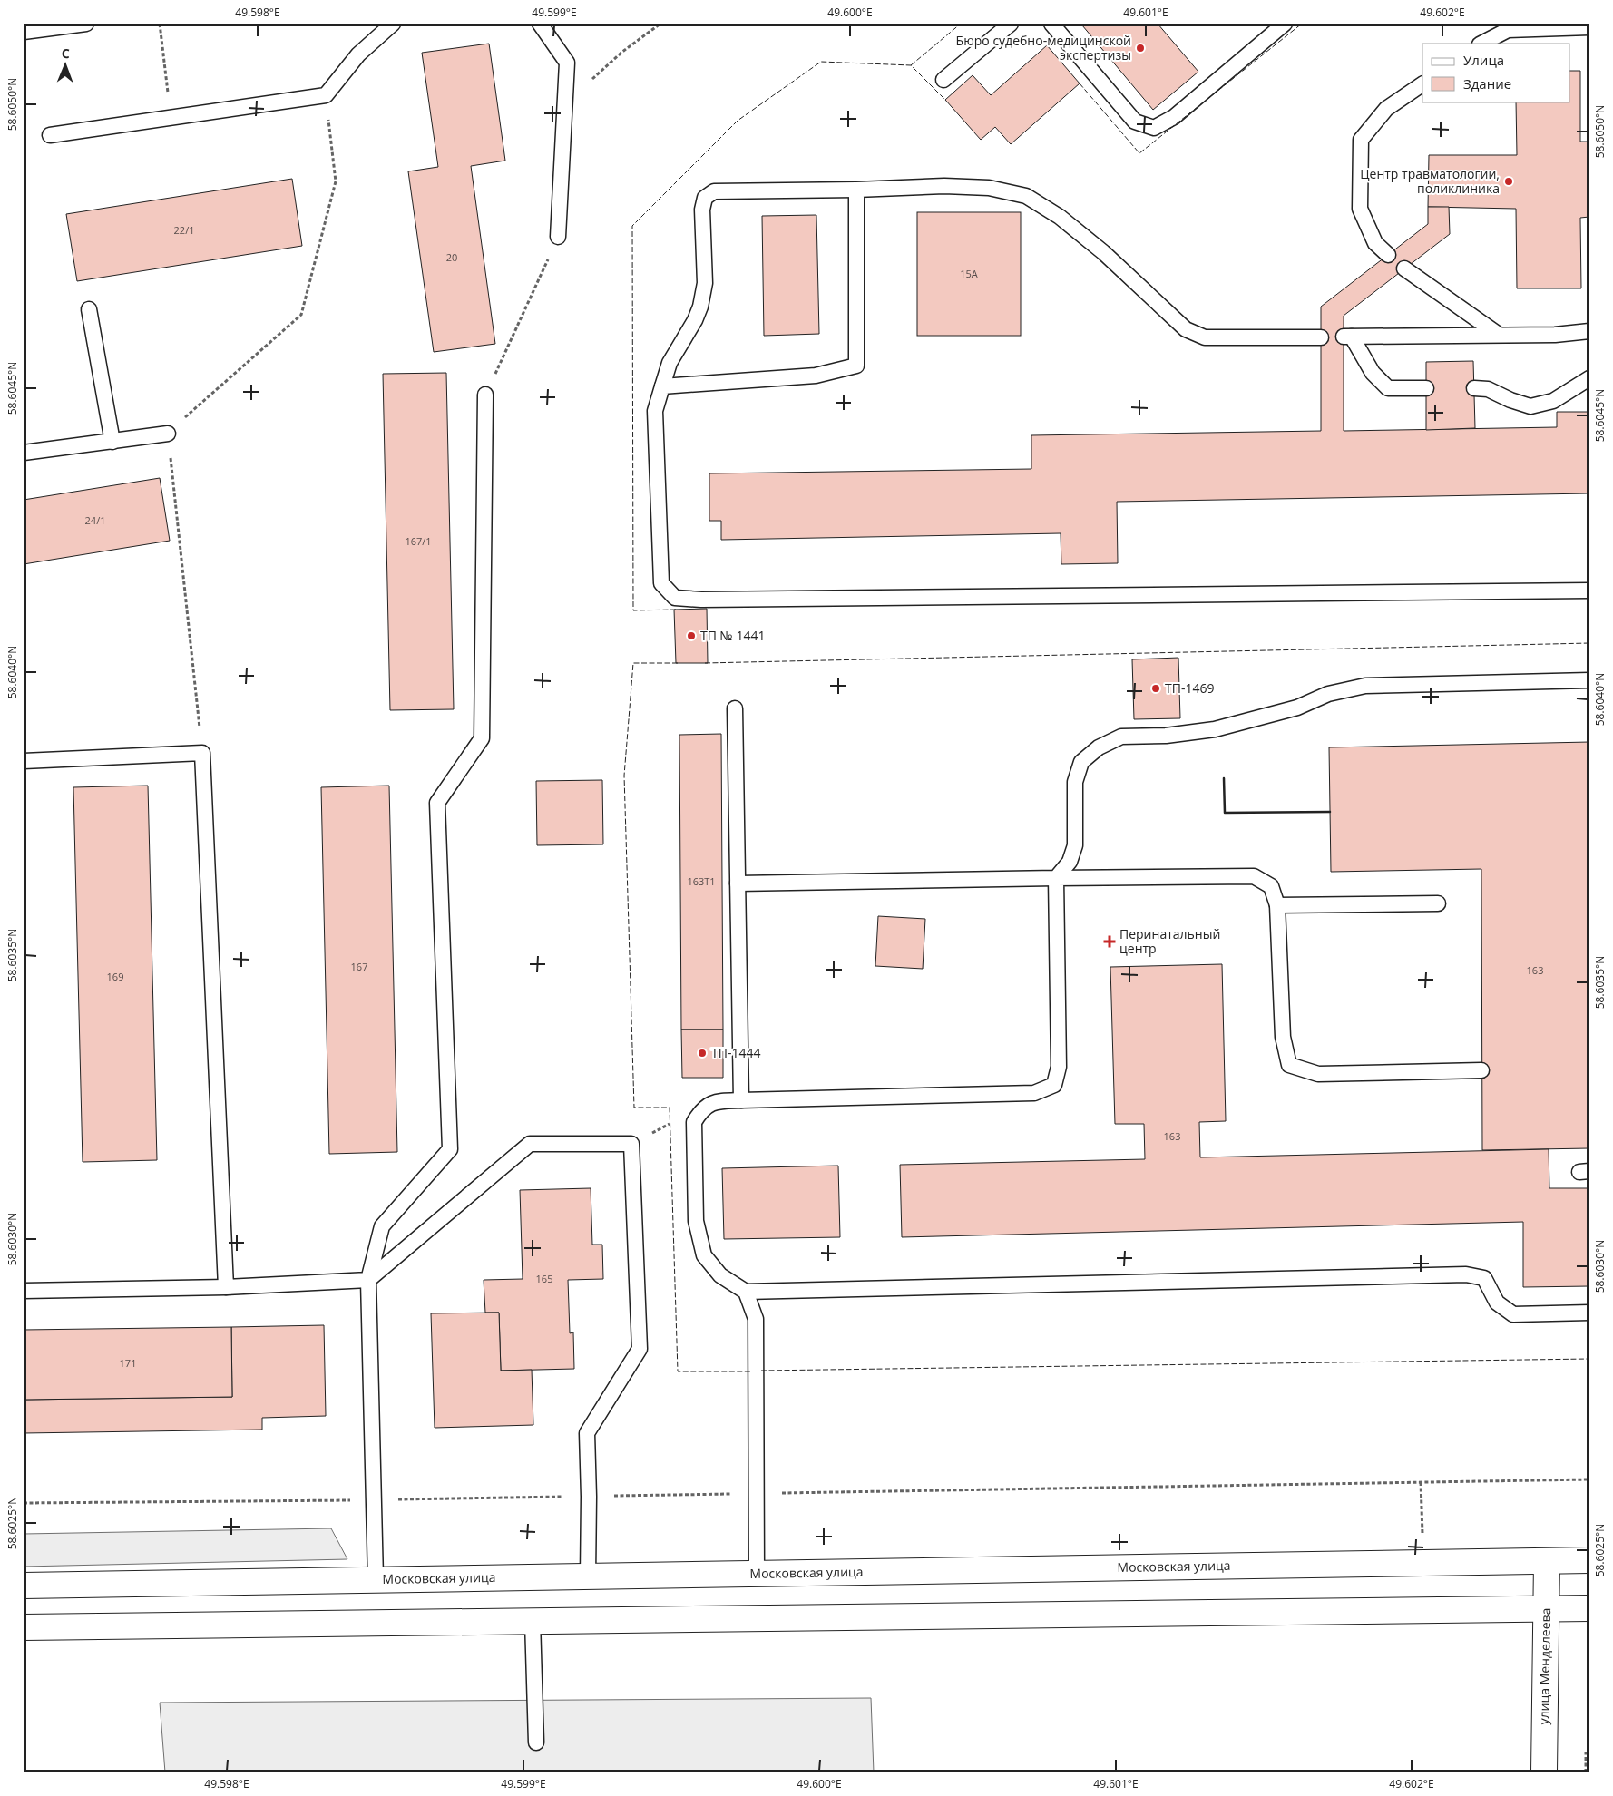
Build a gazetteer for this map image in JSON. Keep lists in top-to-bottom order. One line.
{"streets":{"main road":["Московская улица","улица Менделеева"]},"crossings":[["Московская улица","улица Менделеева"]],"places":{"other":["Бюро судебно-медицинской экспертизы","Центр травматологии, поликлиника","ТП № 1441","ТП-1469","ТП-1444"],"health":["Перинатальный центр"]},"house_numbers":["22/1","20","15А","24/1","167/1","163Т1","167","163","169","163","165","171"],"legend":["Улица","Здание"],"north":"top","coordinates":["49.598°E","49.599°E","49.600°E","49.601°E","49.602°E","58.6050°N","58.6045°N","58.6040°N","58.6035°N","58.6030°N","58.6025°N"]}
